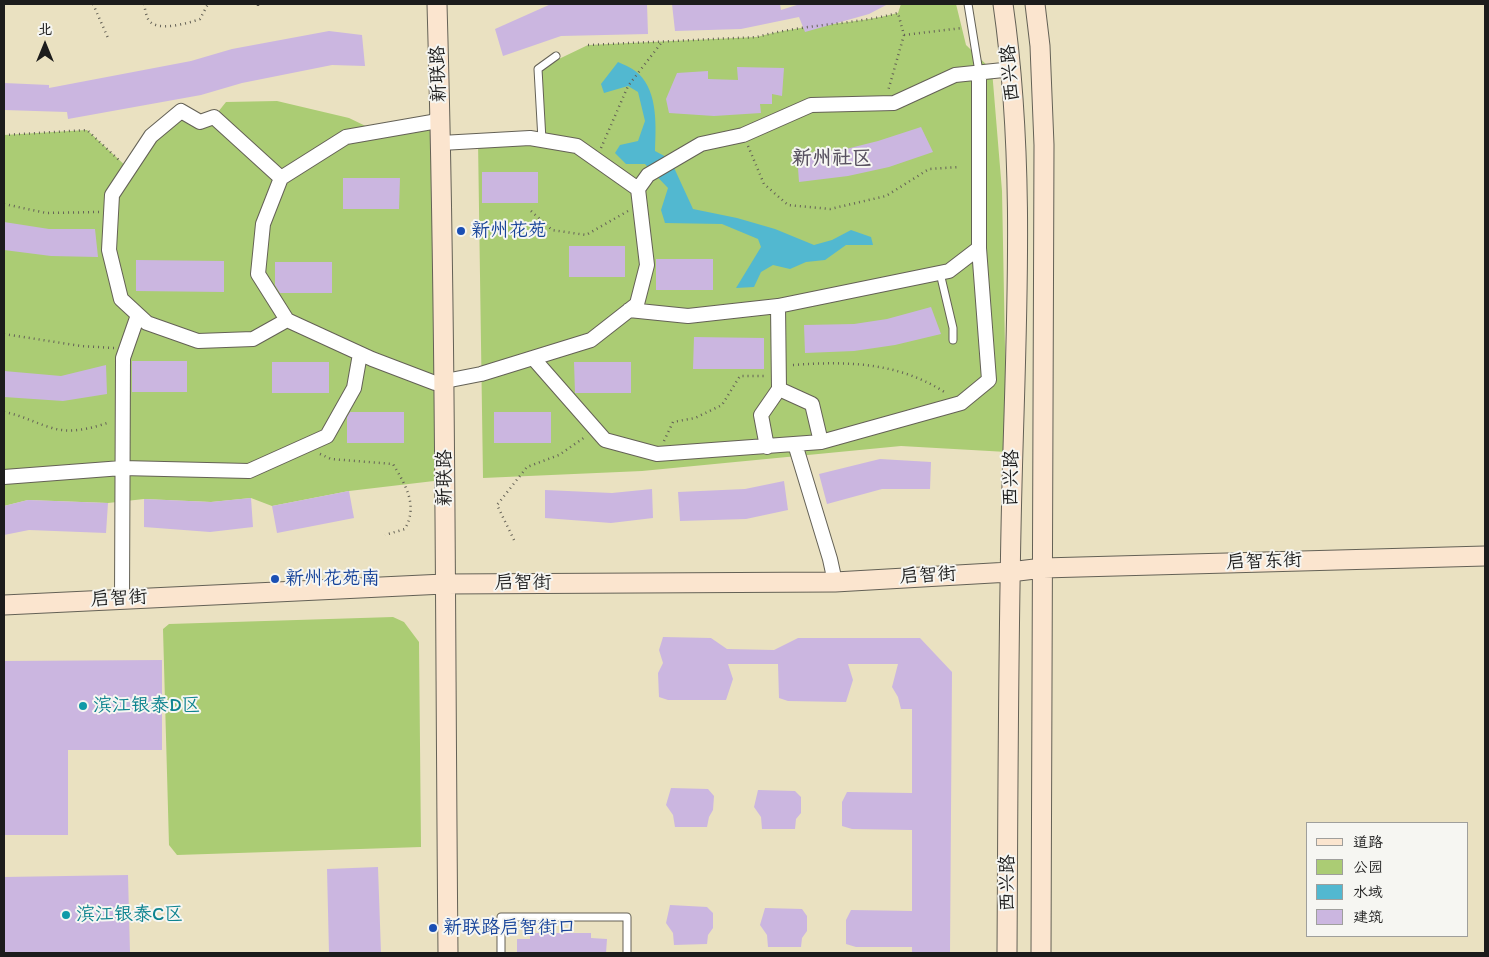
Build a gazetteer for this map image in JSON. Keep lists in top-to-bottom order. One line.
{"streets":{"street":["西兴路","新联路","启智东街","启智街"]},"crossings":[["西兴路","启智东街"],["西兴路","启智街"],["新联路","启智街"],["启智东街","启智街"]],"districts":["新州社区"],"places":["新州花苑","新州花苑南","滨江银泰D区","滨江银泰C区","新联路启智街口"],"legend":["道路","公园","水域","建筑"],"north":"top"}
